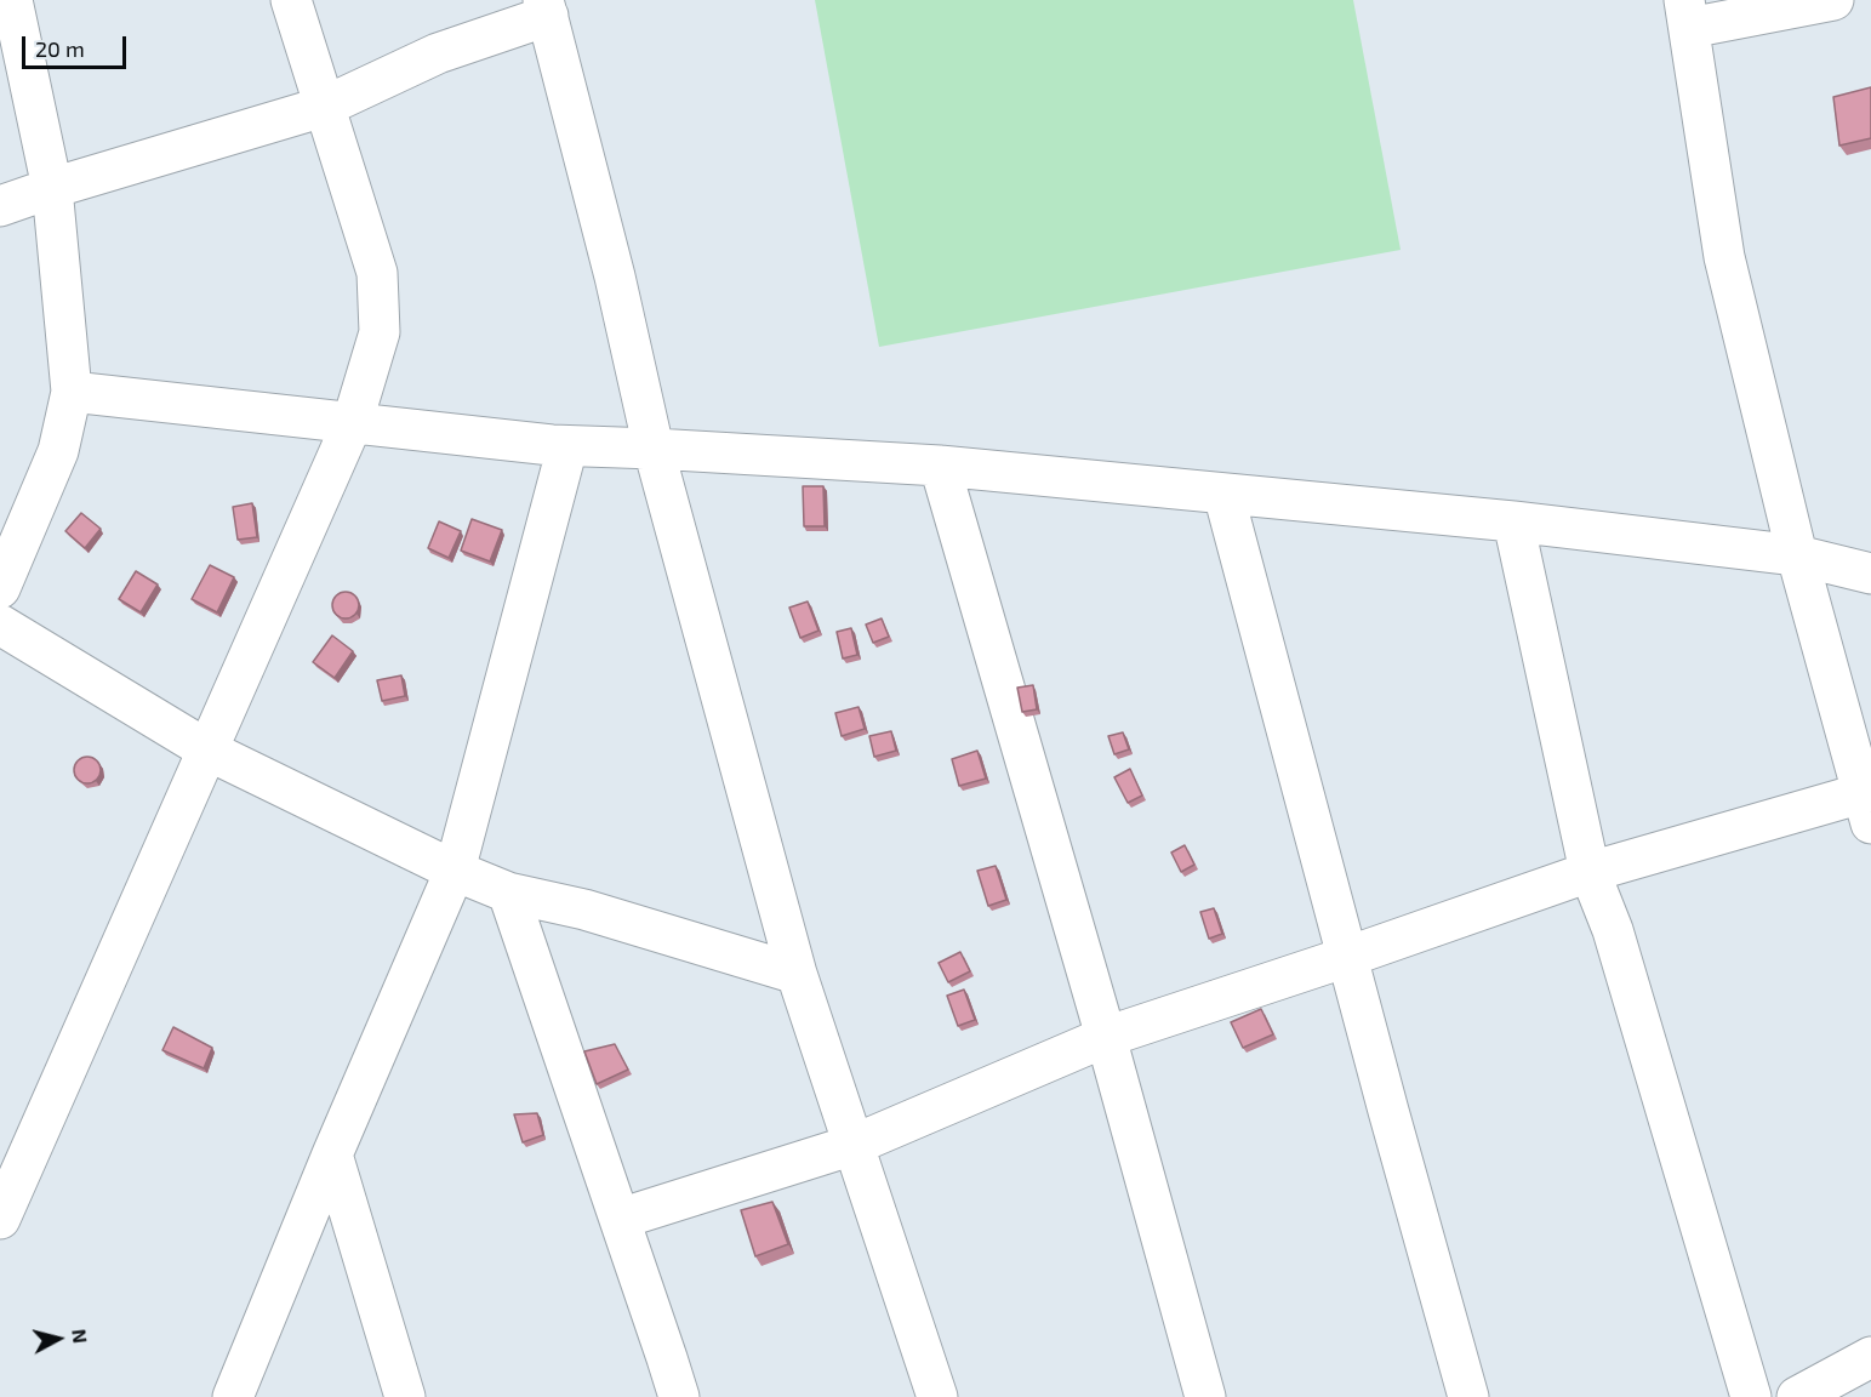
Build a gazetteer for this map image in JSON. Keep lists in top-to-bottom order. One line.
{"scale_bar":"20 m","north":"right"}
